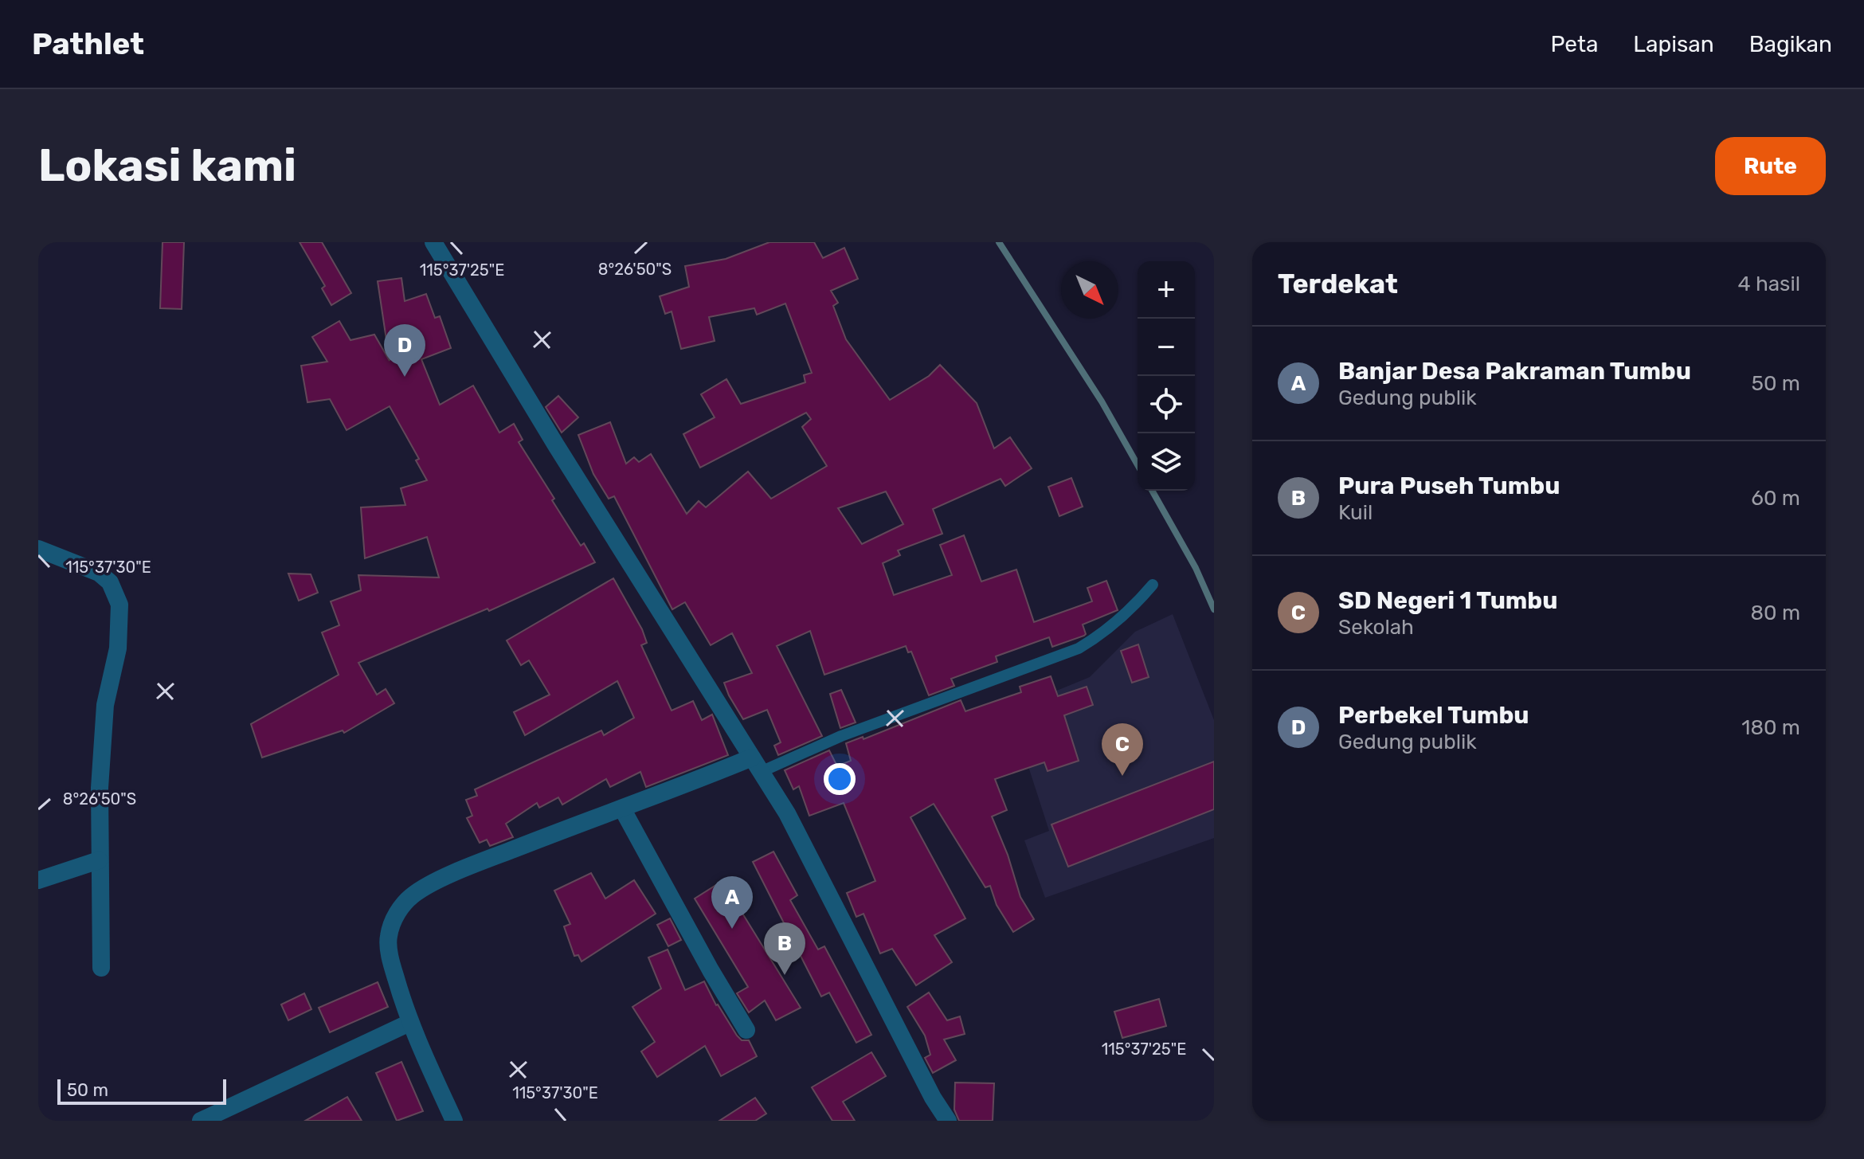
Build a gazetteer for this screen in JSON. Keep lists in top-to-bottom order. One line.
{"scale_bar":"50 m","north":"bottom right","page":{"header":"Pathlet","nav":["Peta","Lapisan","Bagikan"],"buttons":"Rute","title":"Lokasi kami","heading":["Terdekat","4 hasil"],"map_buttons":["+","−"],"pins":["D","C","A","B"],"list":[{"mark":"A","name":"Banjar Desa Pakraman Tumbu","note":"Gedung publik","value":"50 m"},{"mark":"B","name":"Pura Puseh Tumbu","note":"Kuil","value":"60 m"},{"mark":"C","name":"SD Negeri 1 Tumbu","note":"Sekolah","value":"80 m"},{"mark":"D","name":"Perbekel Tumbu","note":"Gedung publik","value":"180 m"}],"scale":"50 m"},"coordinates":["8°26'50\"S","115°37'25\"E","115°37'30\"E"]}
